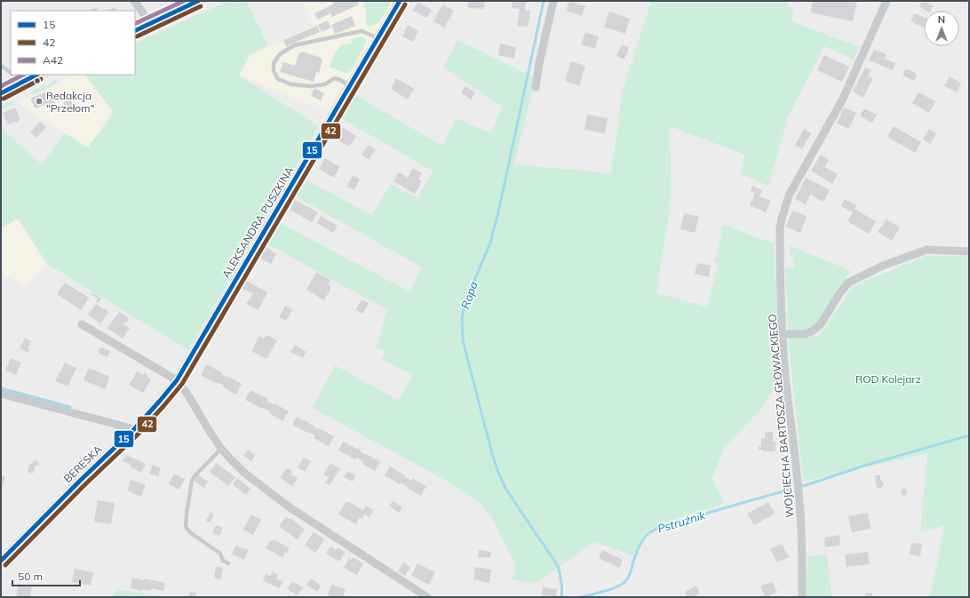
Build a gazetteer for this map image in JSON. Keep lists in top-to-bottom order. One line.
{"streets":{"street":["ALEKSANDRA PUSZKINA","WOJCIECHA BARTOSZA GŁOWACKIEGO","BERESKA"]},"crossings":[["ALEKSANDRA PUSZKINA","BERESKA"]],"water":["Ropa","Pstrużnik"],"parks":["ROD Kolejarz"],"places":["Redakcja \"Przełom\""],"lines":["transit line 15","transit line A42","transit line 42"],"legend":["15","42","A42"],"scale_bar":"50 m","north":"top"}
